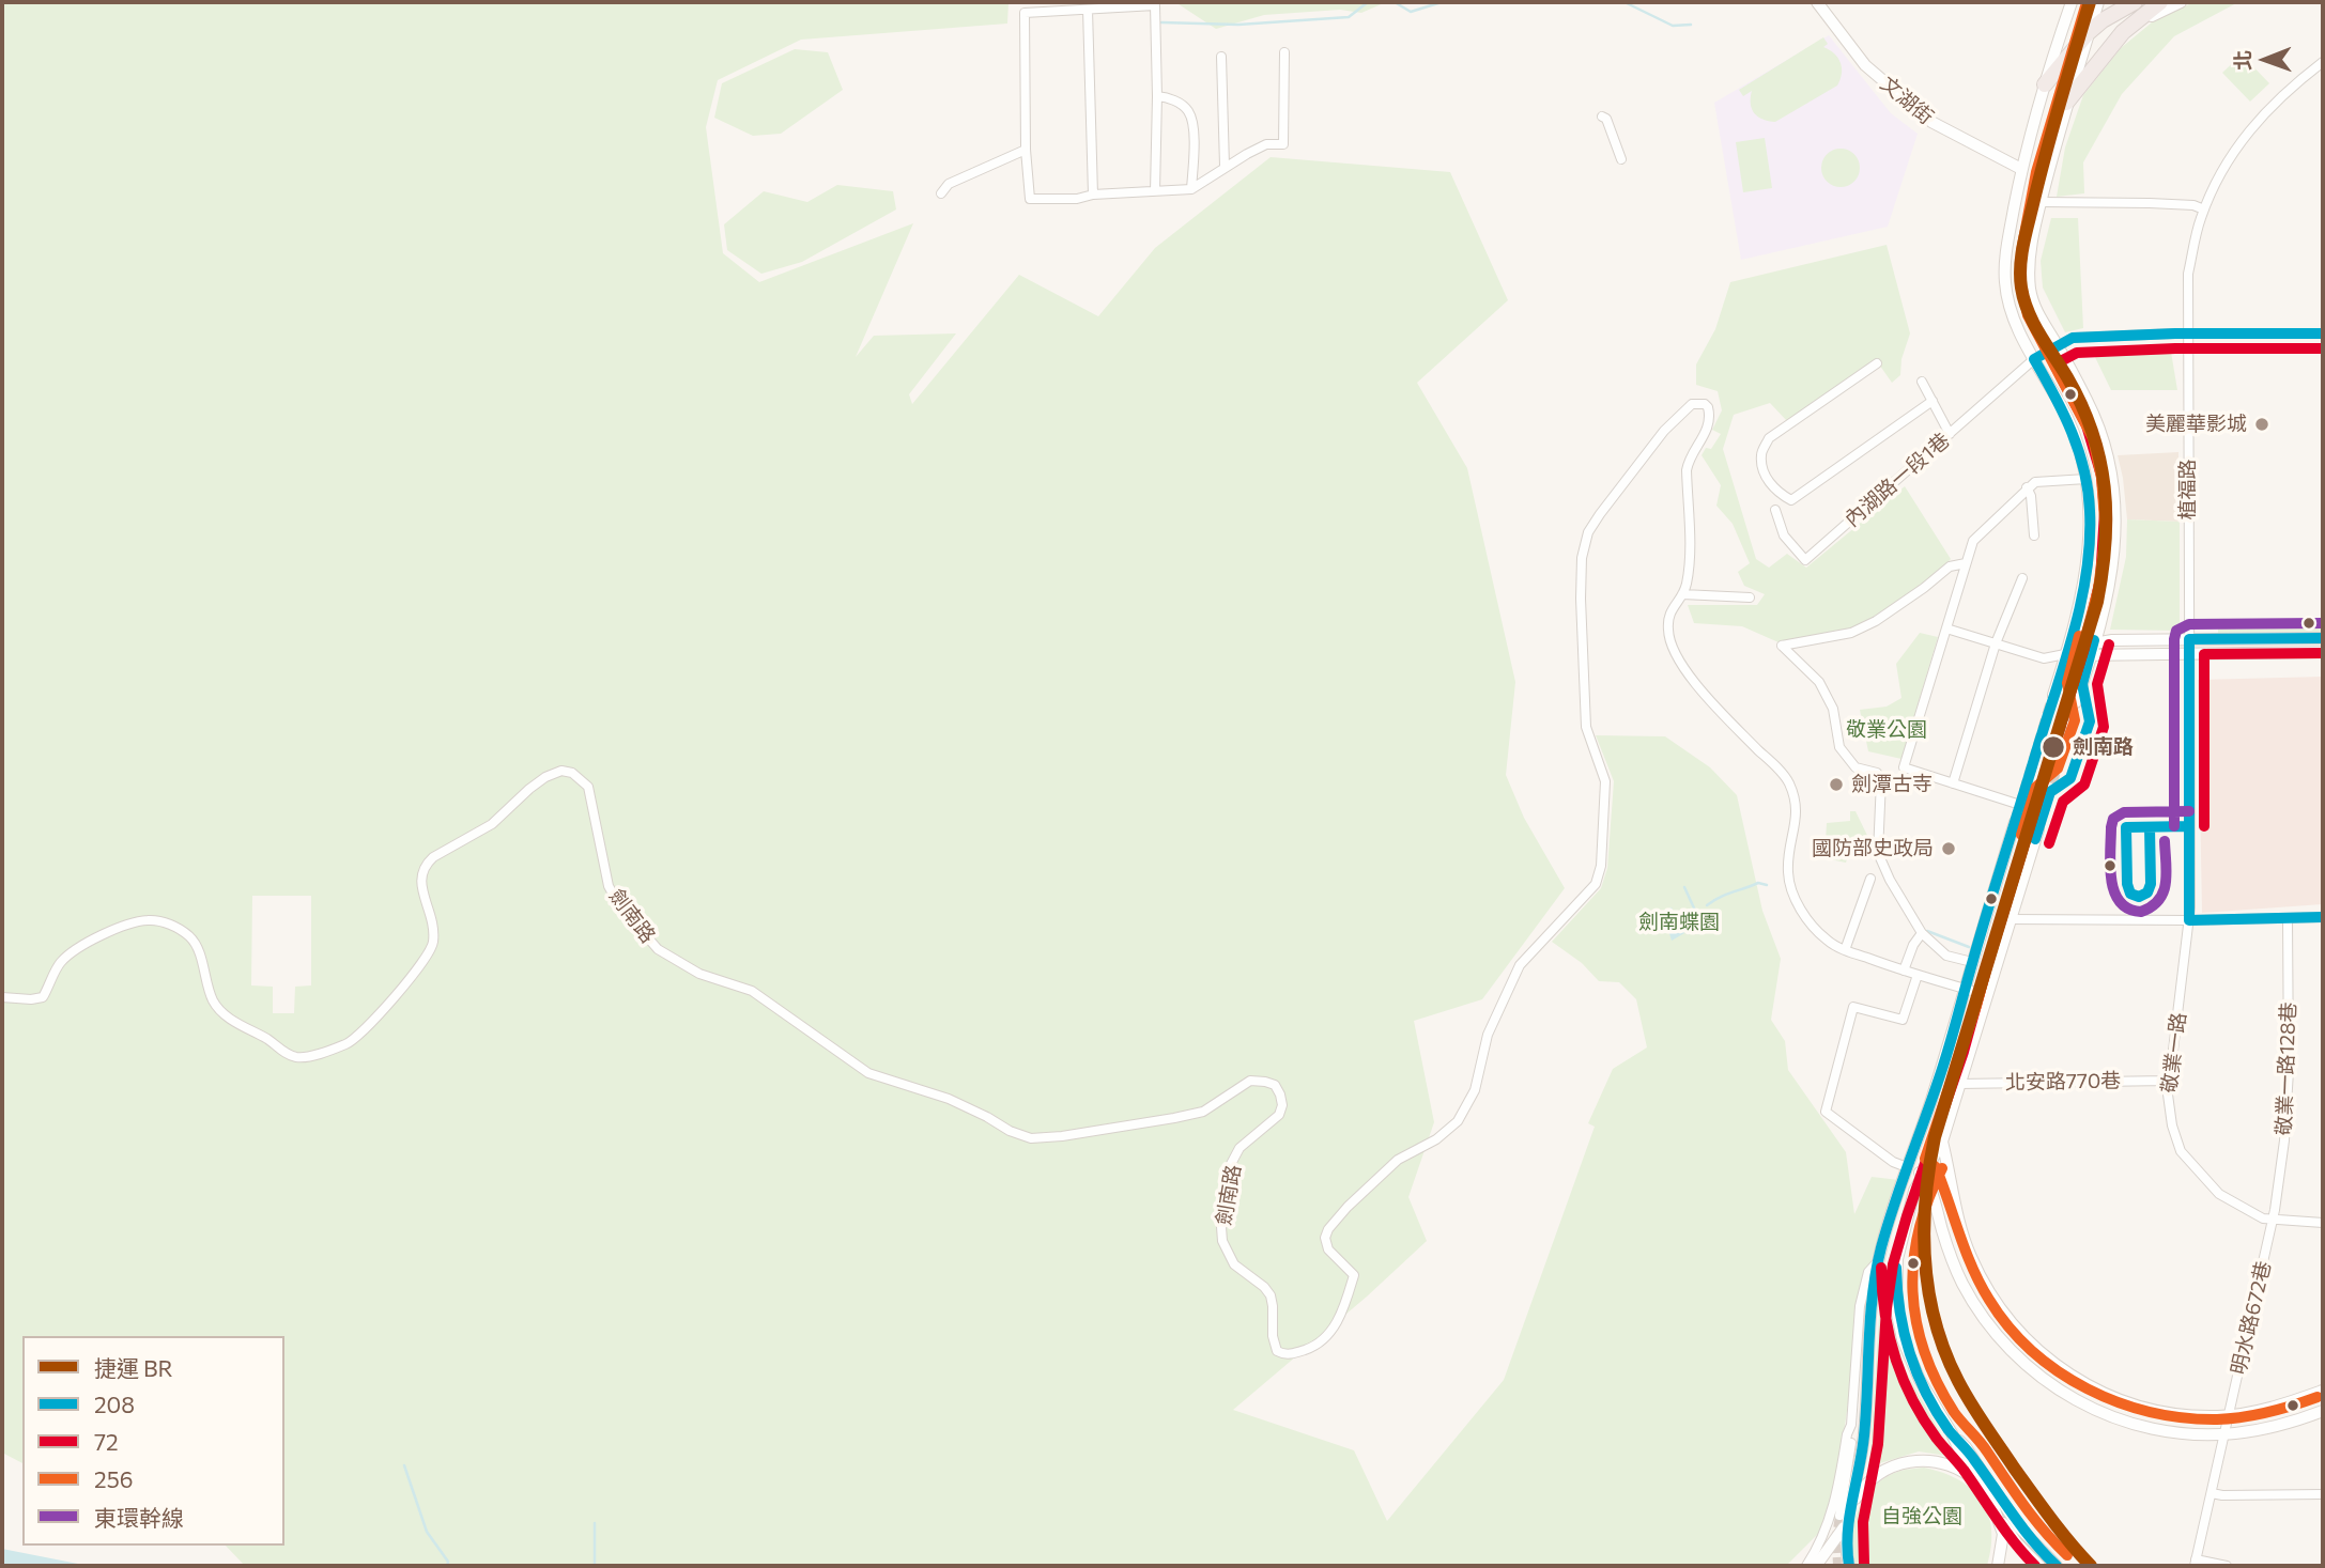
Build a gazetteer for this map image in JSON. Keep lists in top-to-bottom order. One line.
{"streets":{"main road":["文湖街"],"street":["內湖路一段1巷","植福路","劍南路","敬業一路","敬業一路128巷","北安路770巷","明水路672巷"]},"crossings":[["內湖路一段1巷","植福路"],["植福路","敬業一路"],["敬業一路","敬業一路128巷"],["敬業一路","北安路770巷"],["敬業一路","明水路672巷"],["敬業一路128巷","明水路672巷"]],"parks":["敬業公園","劍南蝶園","自強公園"],"places":["美麗華影城","劍南路","劍潭古寺","國防部史政局"],"lines":["metro line BR","transit line 256","transit line 208","transit line 72","transit line 東環幹線"],"legend":["捷運 BR","208","72","256","東環幹線"],"north":"left"}
